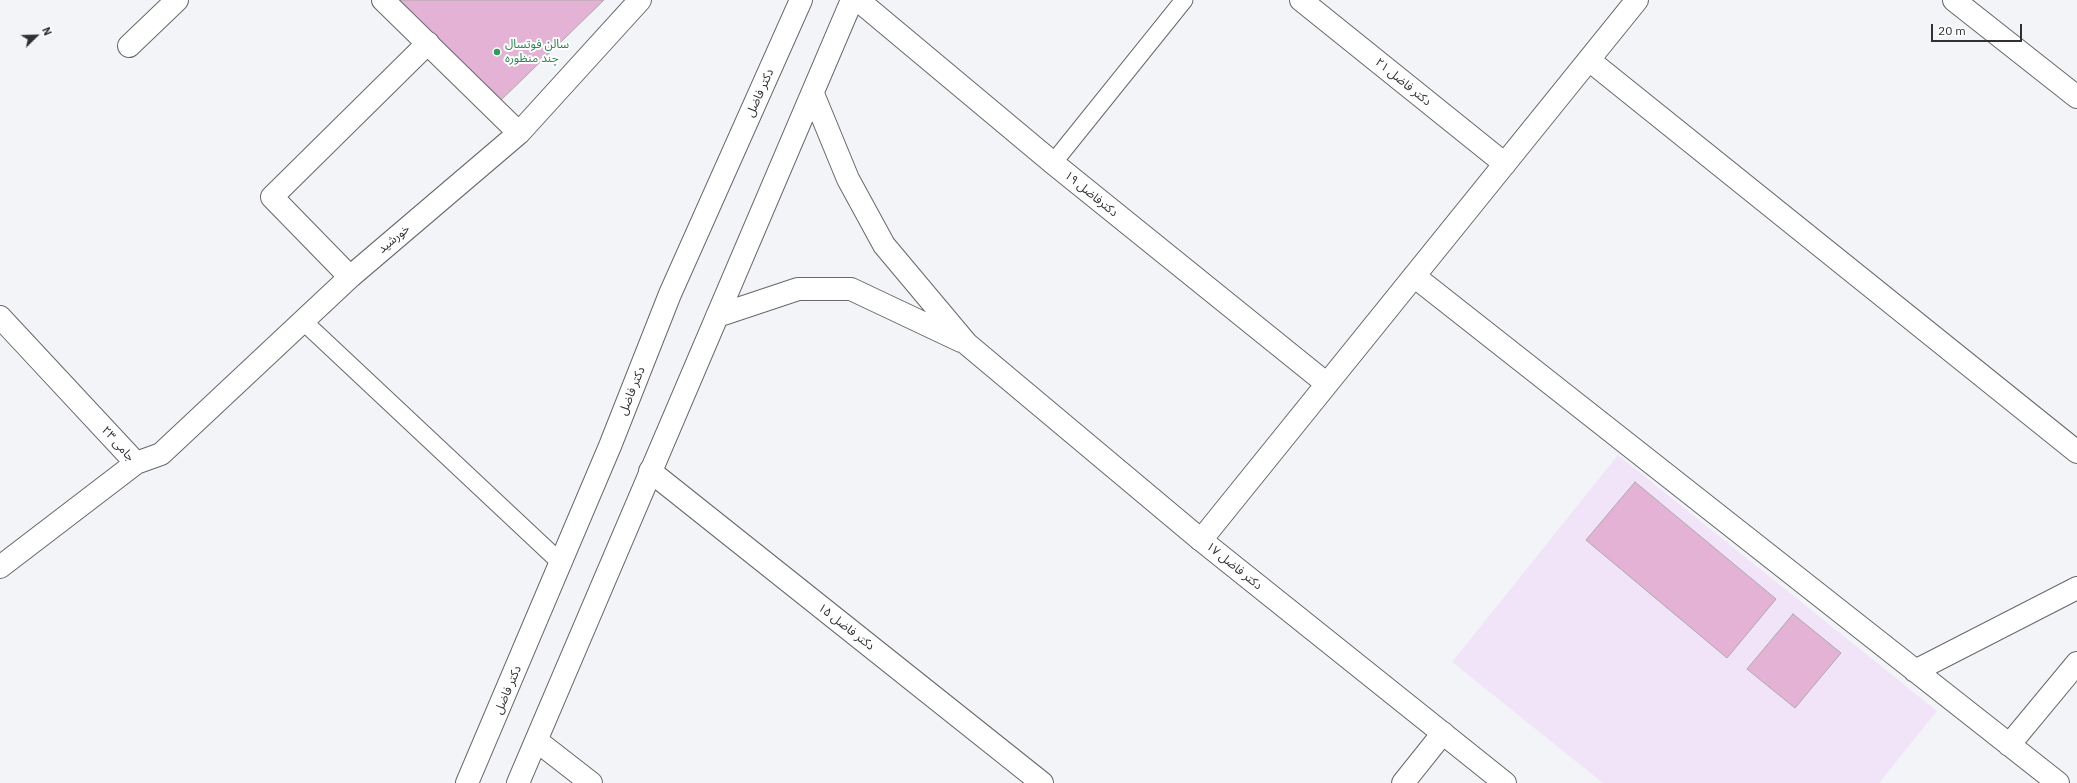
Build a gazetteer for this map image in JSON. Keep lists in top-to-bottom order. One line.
{"streets":{"street":["دکتر فاضل ۲۱","دکتر فاضل","دکترفاضل ۱۹","خورشید","جامی ۲۳","دکتر فاضل ۱۷","دکتر فاضل ۱۵"]},"crossings":[["خورشید","جامی ۲۳"]],"places":["سالن فوتسال چند منظوره"],"scale_bar":"20 m","north":"top right"}
